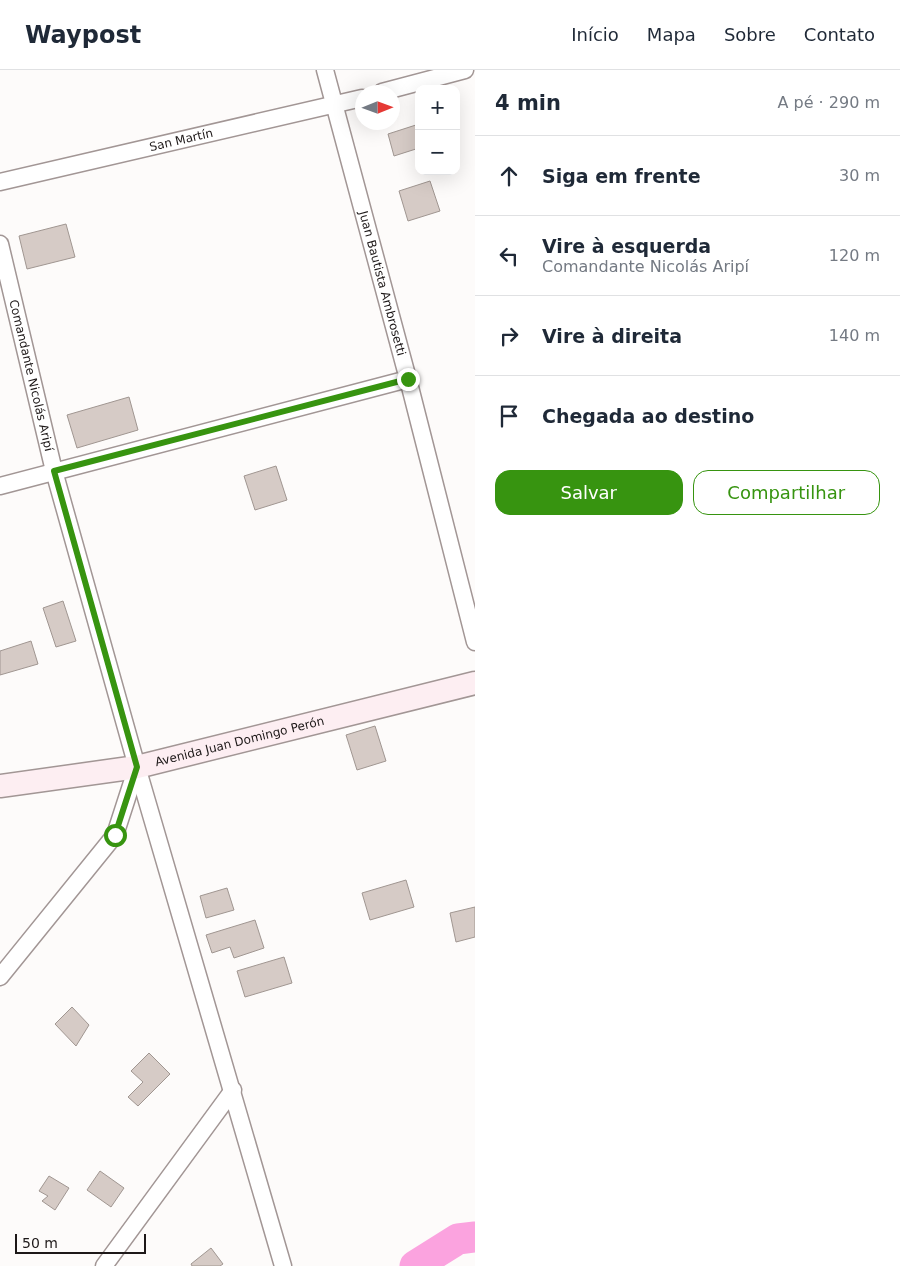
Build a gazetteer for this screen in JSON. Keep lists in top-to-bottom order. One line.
{"streets":{"main road":["Avenida Juan Domingo Perón"],"street":["San Martín","Juan Bautista Ambrosetti","Comandante Nicolás Aripí"]},"crossings":[["San Martín","Juan Bautista Ambrosetti"],["Comandante Nicolás Aripí","Avenida Juan Domingo Perón"]],"scale_bar":"50 m","north":"right","page":{"header":"Waypost","nav":["Início","Mapa","Sobre","Contato"],"heading":["4 min","A pé · 290 m"],"map_buttons":["+","−"],"list":[["Siga em frente","30 m"],["Vire à esquerda","Comandante Nicolás Aripí","120 m"],["Vire à direita","140 m"],"Chegada ao destino"],"buttons":["Salvar","Compartilhar"],"scale":"50 m"}}
